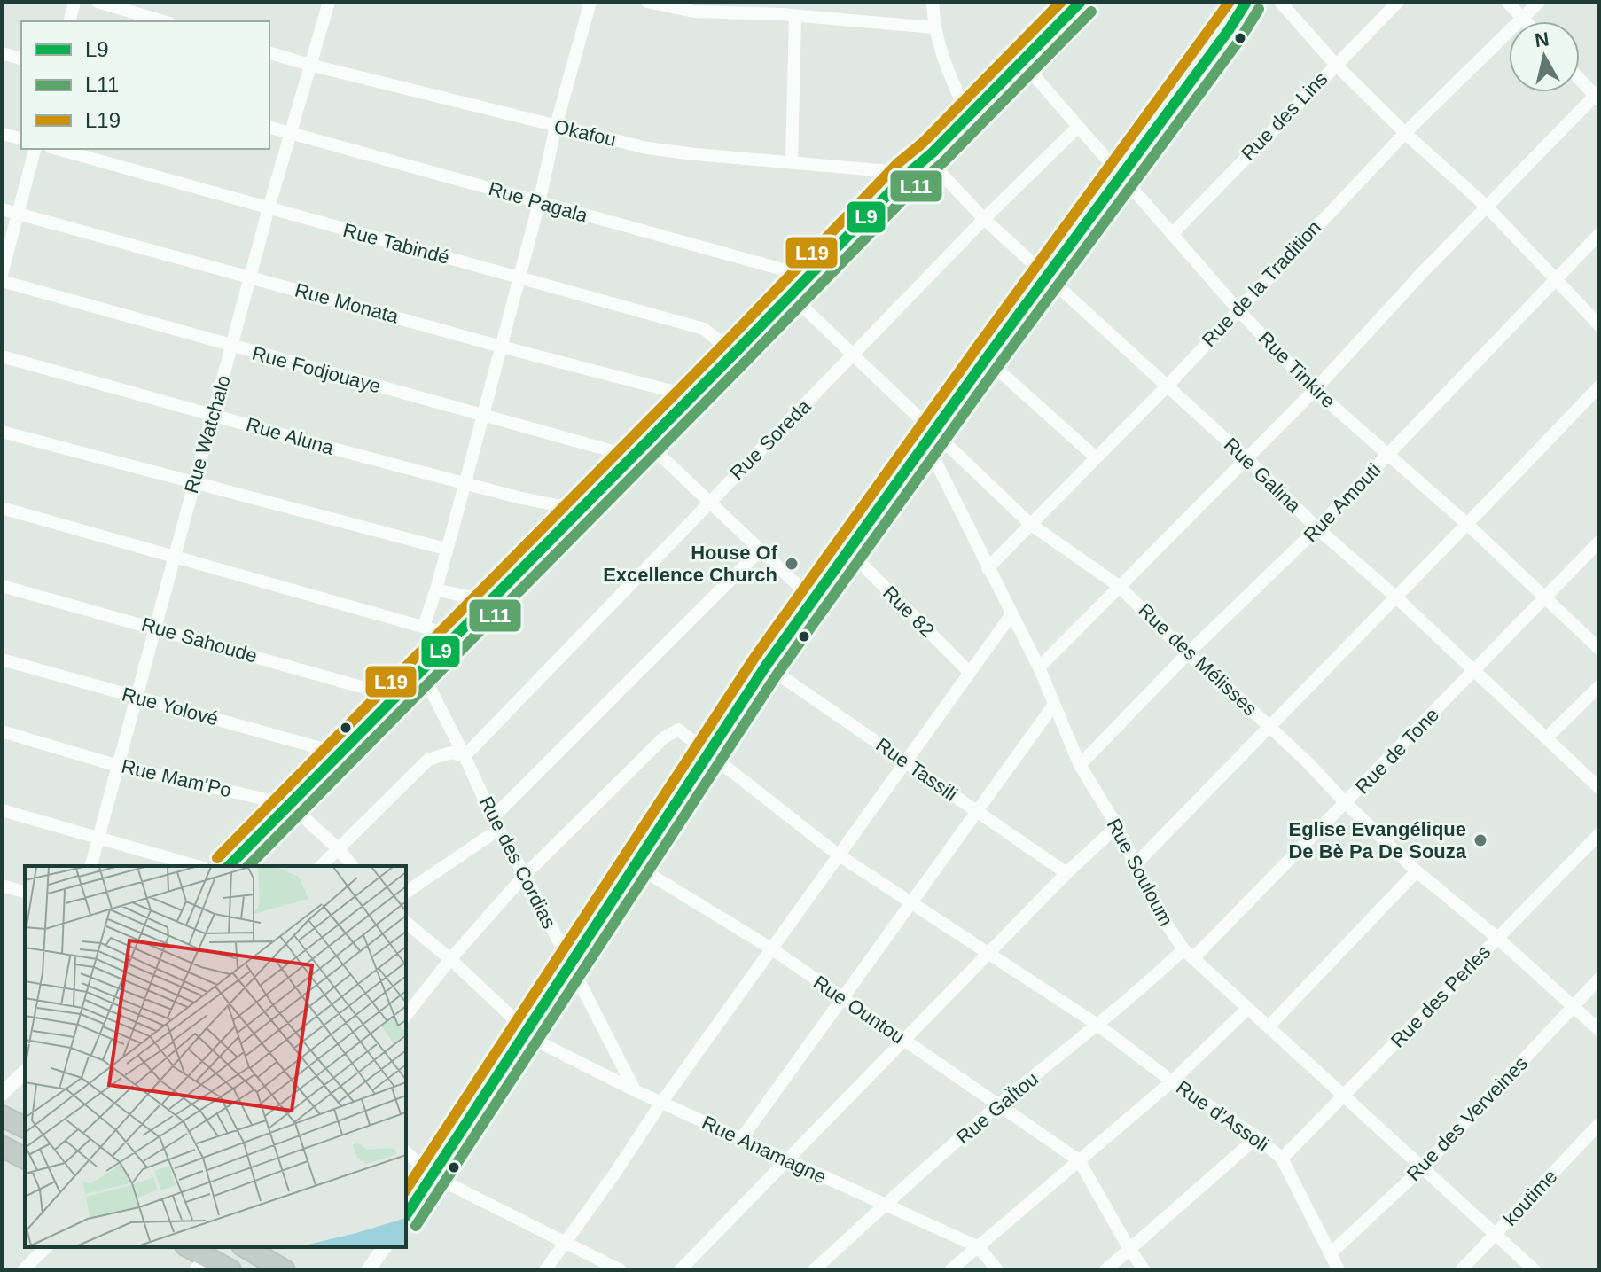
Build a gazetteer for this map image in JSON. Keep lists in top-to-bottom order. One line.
{"streets":{"street":["Rue des Lins","Okafou","Rue Pagala","Rue Tabindé","Rue de la Tradition","Rue Monata","Rue Fodjouaye","Rue Tinkire","Rue Watchalo","Rue Aluna","Rue Soreda","Rue Galina","Rue Amouti","Rue 82","Rue Sahoude","Rue des Mélisses","Rue Yolové","Rue de Tone","Rue Tassili","Rue Mam'Po","Rue des Cordias","Rue Souloum","Rue des Perles","Rue Ountou","Rue GaÏtou","Rue d'Assoli","Rue des Verveines","Rue Anamagne","koutime"]},"crossings":[["Rue des Lins","Rue Tinkire"],["Okafou","Rue Watchalo"],["Rue Pagala","Rue Watchalo"],["Rue Tabindé","Rue Watchalo"],["Rue de la Tradition","Rue Tinkire"],["Rue de la Tradition","Rue Galina"],["Rue de la Tradition","Rue des Mélisses"],["Rue de la Tradition","Rue Souloum"],["Rue Monata","Rue Watchalo"],["Rue Fodjouaye","Rue Watchalo"],["Rue Tinkire","Rue Soreda"],["Rue Tinkire","Rue Amouti"],["Rue Tinkire","Rue de Tone"],["Rue Watchalo","Rue Aluna"],["Rue Watchalo","Rue Sahoude"],["Rue Watchalo","Rue Yolové"],["Rue Watchalo","Rue Mam'Po"],["Rue Soreda","Rue Galina"],["Rue Soreda","Rue des Mélisses"],["Rue Soreda","Rue des Cordias"],["Rue Galina","Rue Amouti"],["Rue Galina","Rue de Tone"],["Rue Amouti","Rue des Mélisses"],["Rue Amouti","Rue Souloum"],["Rue des Mélisses","Rue de Tone"],["Rue des Mélisses","Rue Souloum"],["Rue des Mélisses","Rue des Perles"],["Rue des Mélisses","Rue des Verveines"],["Rue de Tone","Rue Souloum"],["Rue de Tone","Rue GaÏtou"],["Rue des Cordias","Rue d'Assoli"],["Rue des Cordias","Rue Anamagne"],["Rue Souloum","Rue des Perles"],["Rue Souloum","Rue GaÏtou"],["Rue Souloum","Rue des Verveines"],["Rue Souloum","koutime"],["Rue des Perles","Rue d'Assoli"],["Rue Ountou","Rue GaÏtou"],["Rue GaÏtou","Rue d'Assoli"],["Rue GaÏtou","Rue Anamagne"],["Rue d'Assoli","Rue des Verveines"]],"places":["House Of Excellence Church","Eglise Evangélique De Bè Pa De Souza"],"lines":["transit line L9","transit line L19","transit line L11"],"legend":["L9","L11","L19"],"north":"top"}
